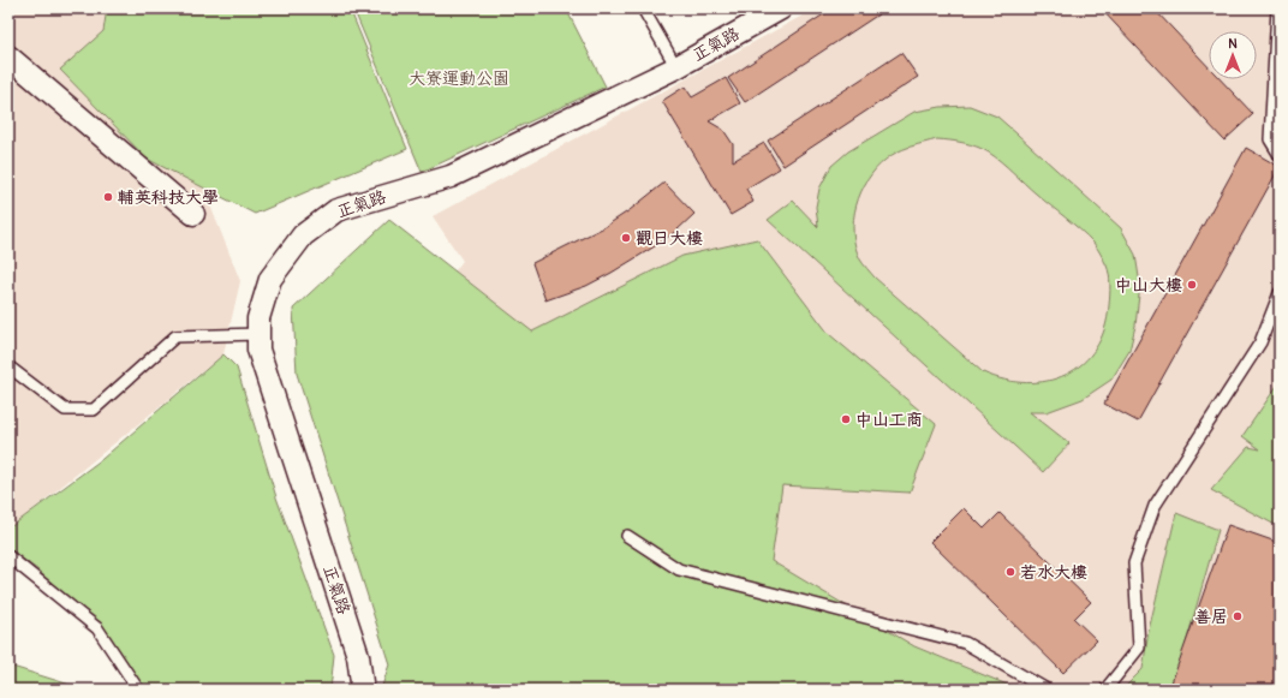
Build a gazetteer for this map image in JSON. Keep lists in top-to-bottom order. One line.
{"streets":{"street":["正氣路"]},"parks":["大寮運動公園"],"places":["輔英科技大學","觀日大樓","中山大樓","中山工商","若水大樓","善居"],"north":"top"}
